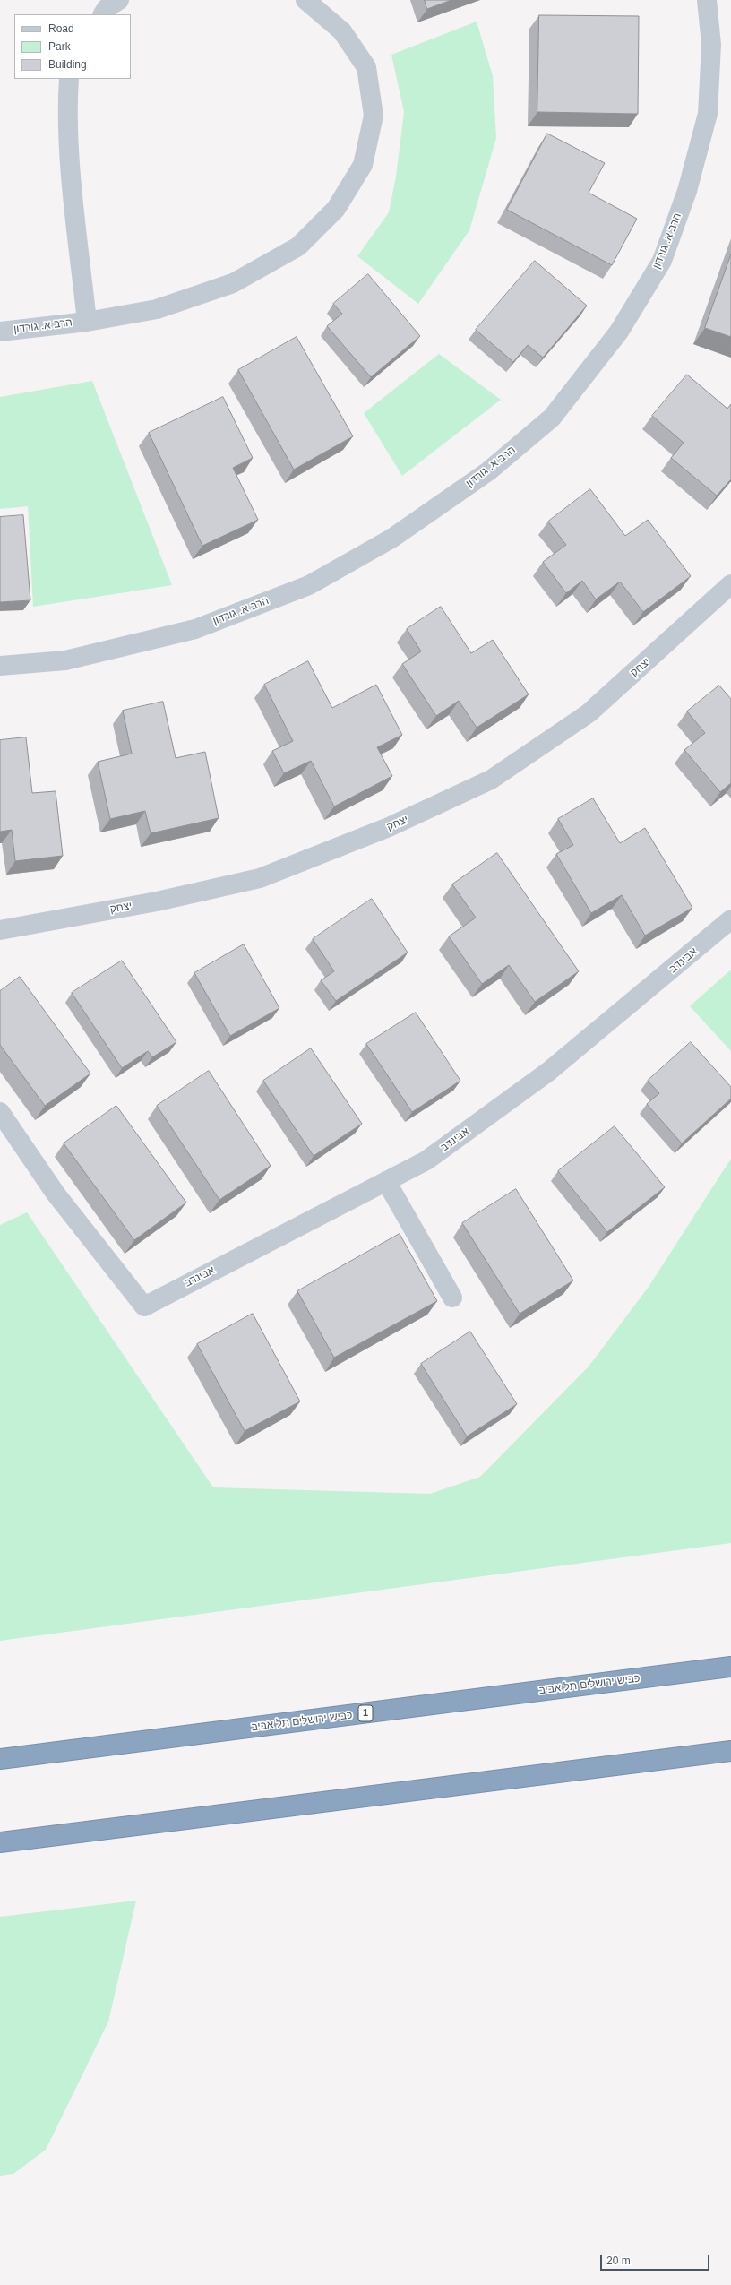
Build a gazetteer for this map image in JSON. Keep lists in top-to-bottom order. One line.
{"streets":{"highway":["כביש ירושלים תל אביב","1"],"street":["הרב א. גורדון","יצחק","אבינדב"]},"legend":["Road","Park","Building"],"scale_bar":"20 m"}
